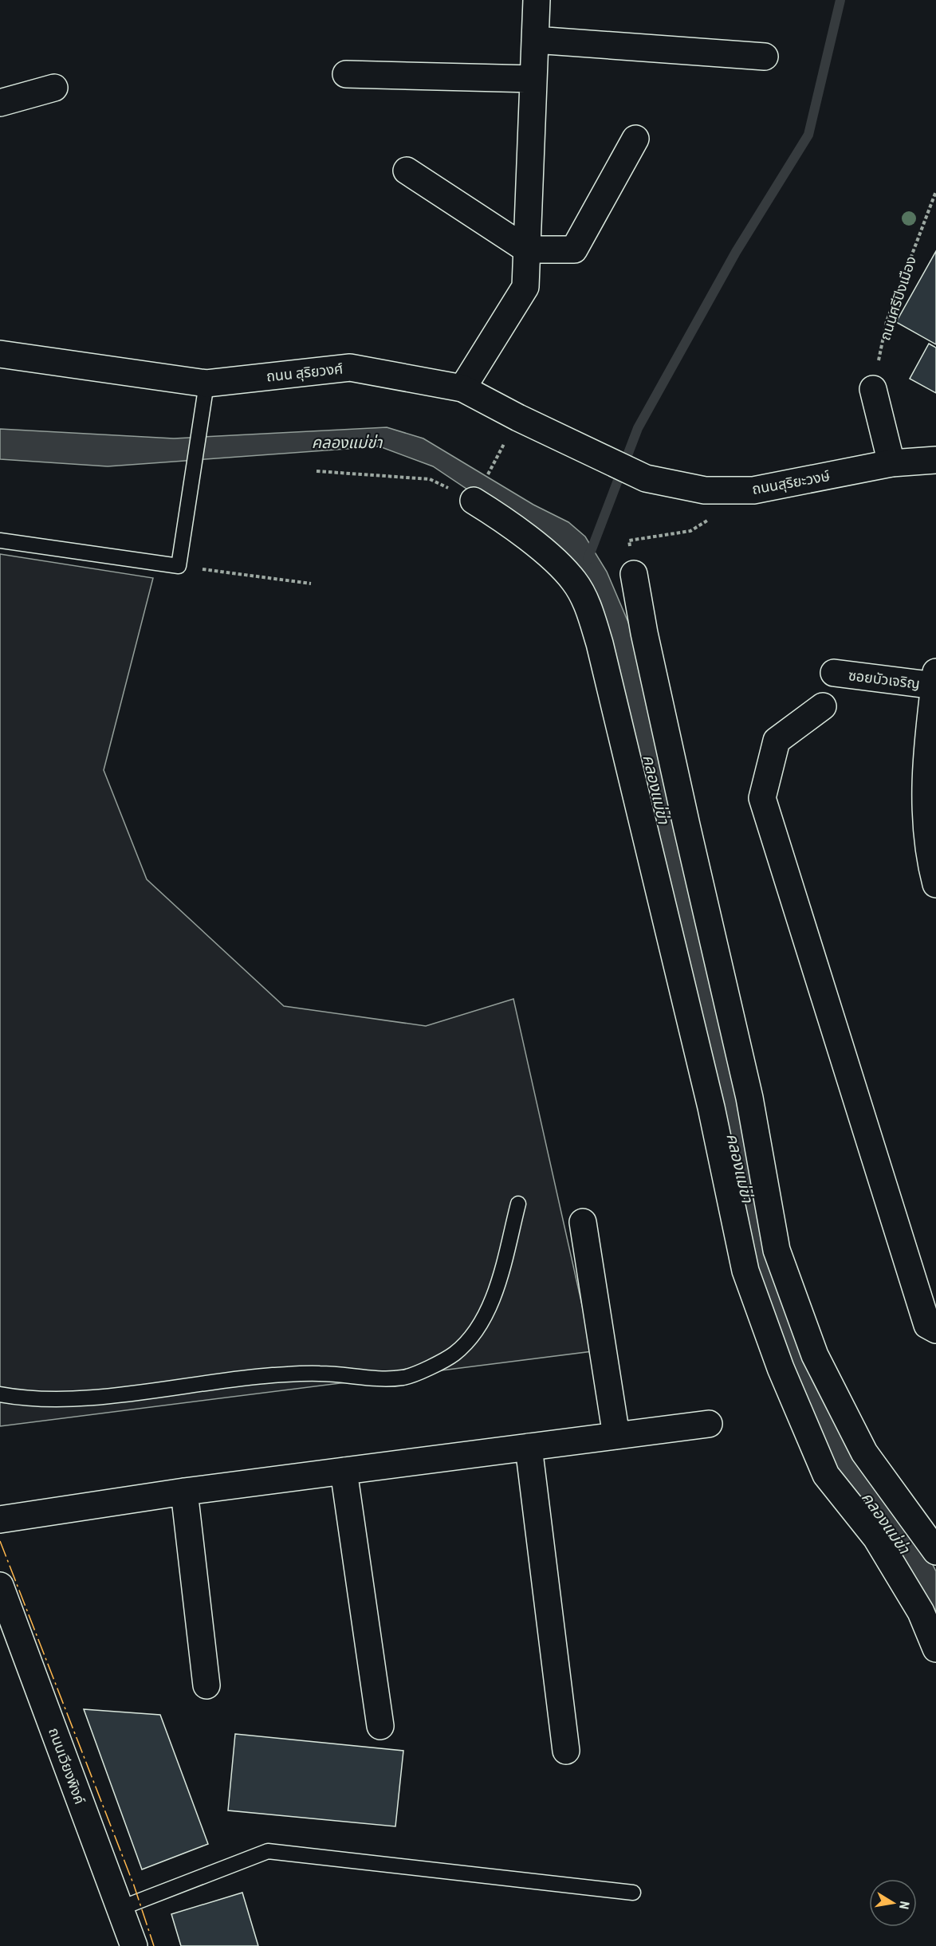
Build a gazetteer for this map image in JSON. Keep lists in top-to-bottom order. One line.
{"streets":{"street":["ถนน สุริยวงศ์","ถนนสุริยะวงษ์","ซอยบัวเจริญ","ถนนเวียงพิงค์"],"path":["ถนนศรีปิงเมือง"]},"crossings":[["ถนน สุริยวงศ์","ถนนสุริยะวงษ์"]],"water":["คลองแม่ข่า"],"north":"right"}
